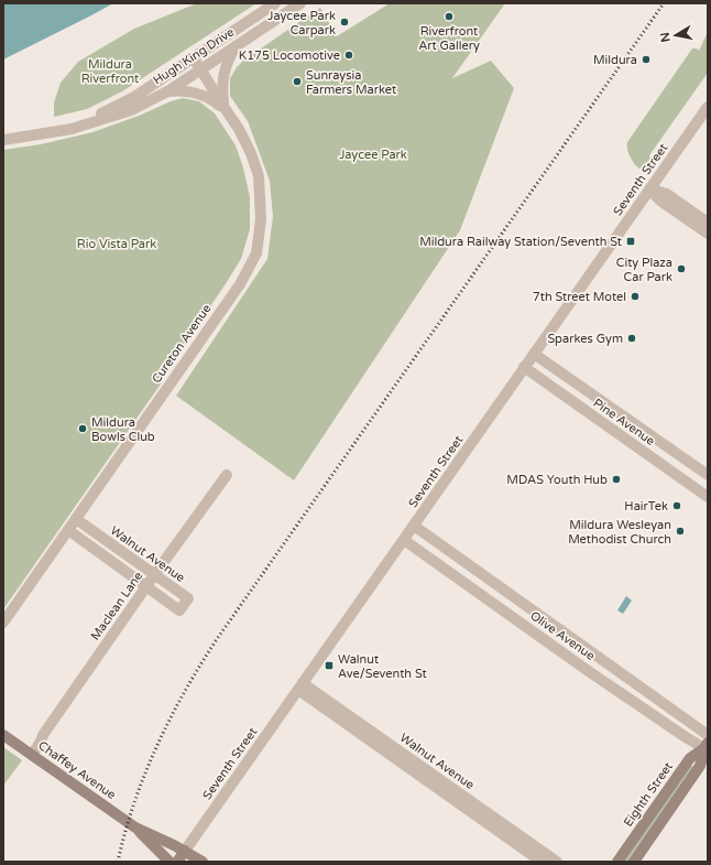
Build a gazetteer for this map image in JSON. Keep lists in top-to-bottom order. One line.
{"streets":{"street":["Hugh King Drive","Seventh Street","Cureton Avenue","Pine Avenue","Walnut Avenue","Maclean Lane","Olive Avenue","Chaffey Avenue","Eighth Street"]},"crossings":[["Hugh King Drive","Cureton Avenue"],["Seventh Street","Pine Avenue"],["Seventh Street","Walnut Avenue"],["Seventh Street","Olive Avenue"],["Seventh Street","Chaffey Avenue"],["Cureton Avenue","Walnut Avenue"],["Walnut Avenue","Maclean Lane"],["Maclean Lane","Chaffey Avenue"],["Olive Avenue","Eighth Street"]],"parks":["Mildura Riverfront","Jaycee Park","Rio Vista Park"],"places":{"other":["Riverfront Art Gallery","Jaycee Park Carpark","K175 Locomotive","Mildura","Sunraysia Farmers Market","City Plaza Car Park","7th Street Motel","Sparkes Gym","Mildura Bowls Club","MDAS Youth Hub","HairTek","Mildura Wesleyan Methodist Church"],"transit":["Mildura Railway Station/Seventh St","Walnut Ave/Seventh St"]},"north":"left"}
